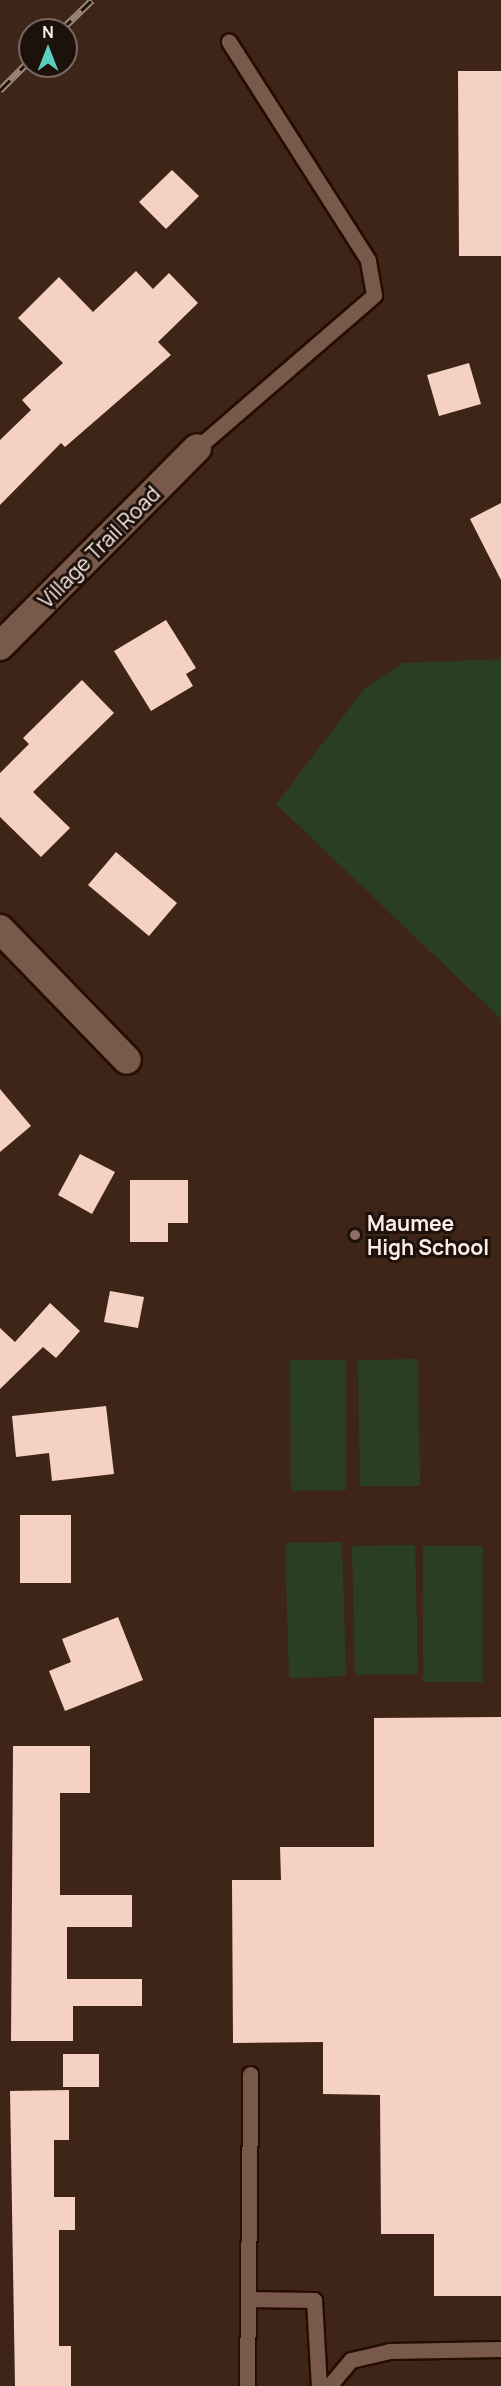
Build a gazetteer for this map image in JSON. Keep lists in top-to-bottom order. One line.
{"streets":{"street":["Village Trail Road"]},"places":["Maumee High School"],"north":"top"}
